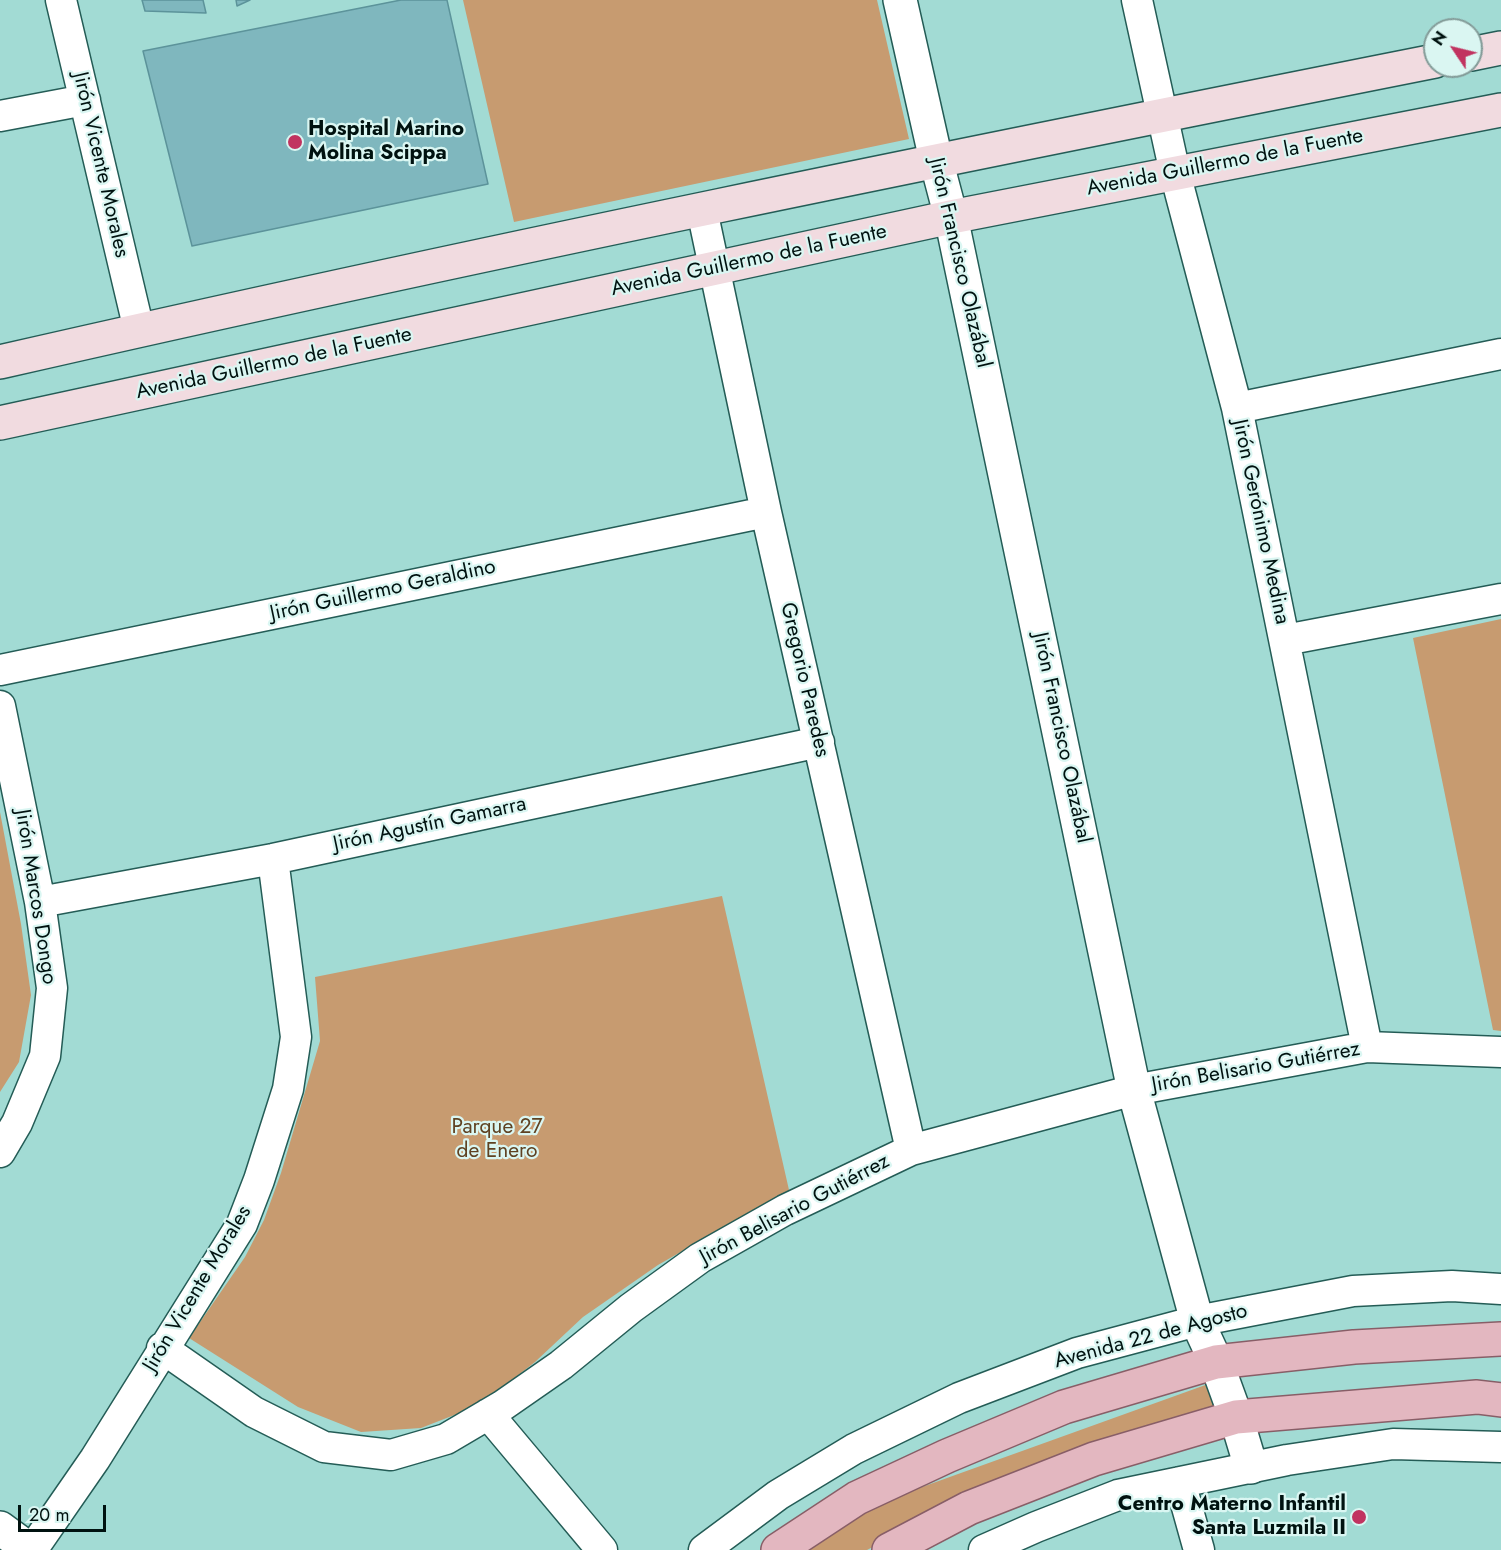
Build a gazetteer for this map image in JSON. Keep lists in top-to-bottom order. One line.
{"streets":{"main road":["Avenida Guillermo de la Fuente","Avenida 22 de Agosto"],"street":["Jirón Vicente Morales","Jirón Francisco Olazábal","Jirón Gerónimo Medina","Jirón Guillermo Geraldino","Gregorio Paredes","Jirón Agustín Gamarra","Jirón Marcos Dongo","Jirón Belisario Gutiérrez"]},"crossings":[["Avenida Guillermo de la Fuente","Jirón Francisco Olazábal"],["Avenida Guillermo de la Fuente","Jirón Gerónimo Medina"],["Avenida Guillermo de la Fuente","Gregorio Paredes"],["Jirón Vicente Morales","Jirón Agustín Gamarra"],["Jirón Vicente Morales","Jirón Belisario Gutiérrez"],["Jirón Francisco Olazábal","Jirón Belisario Gutiérrez"],["Jirón Francisco Olazábal","Avenida 22 de Agosto"],["Jirón Gerónimo Medina","Jirón Belisario Gutiérrez"],["Jirón Guillermo Geraldino","Gregorio Paredes"],["Gregorio Paredes","Jirón Agustín Gamarra"],["Gregorio Paredes","Jirón Belisario Gutiérrez"],["Jirón Agustín Gamarra","Jirón Marcos Dongo"]],"parks":["Parque 27 de Enero"],"places":["Hospital Marino Molina Scippa","Centro Materno Infantil Santa Luzmila II"],"scale_bar":"20 m","north":"top left"}
